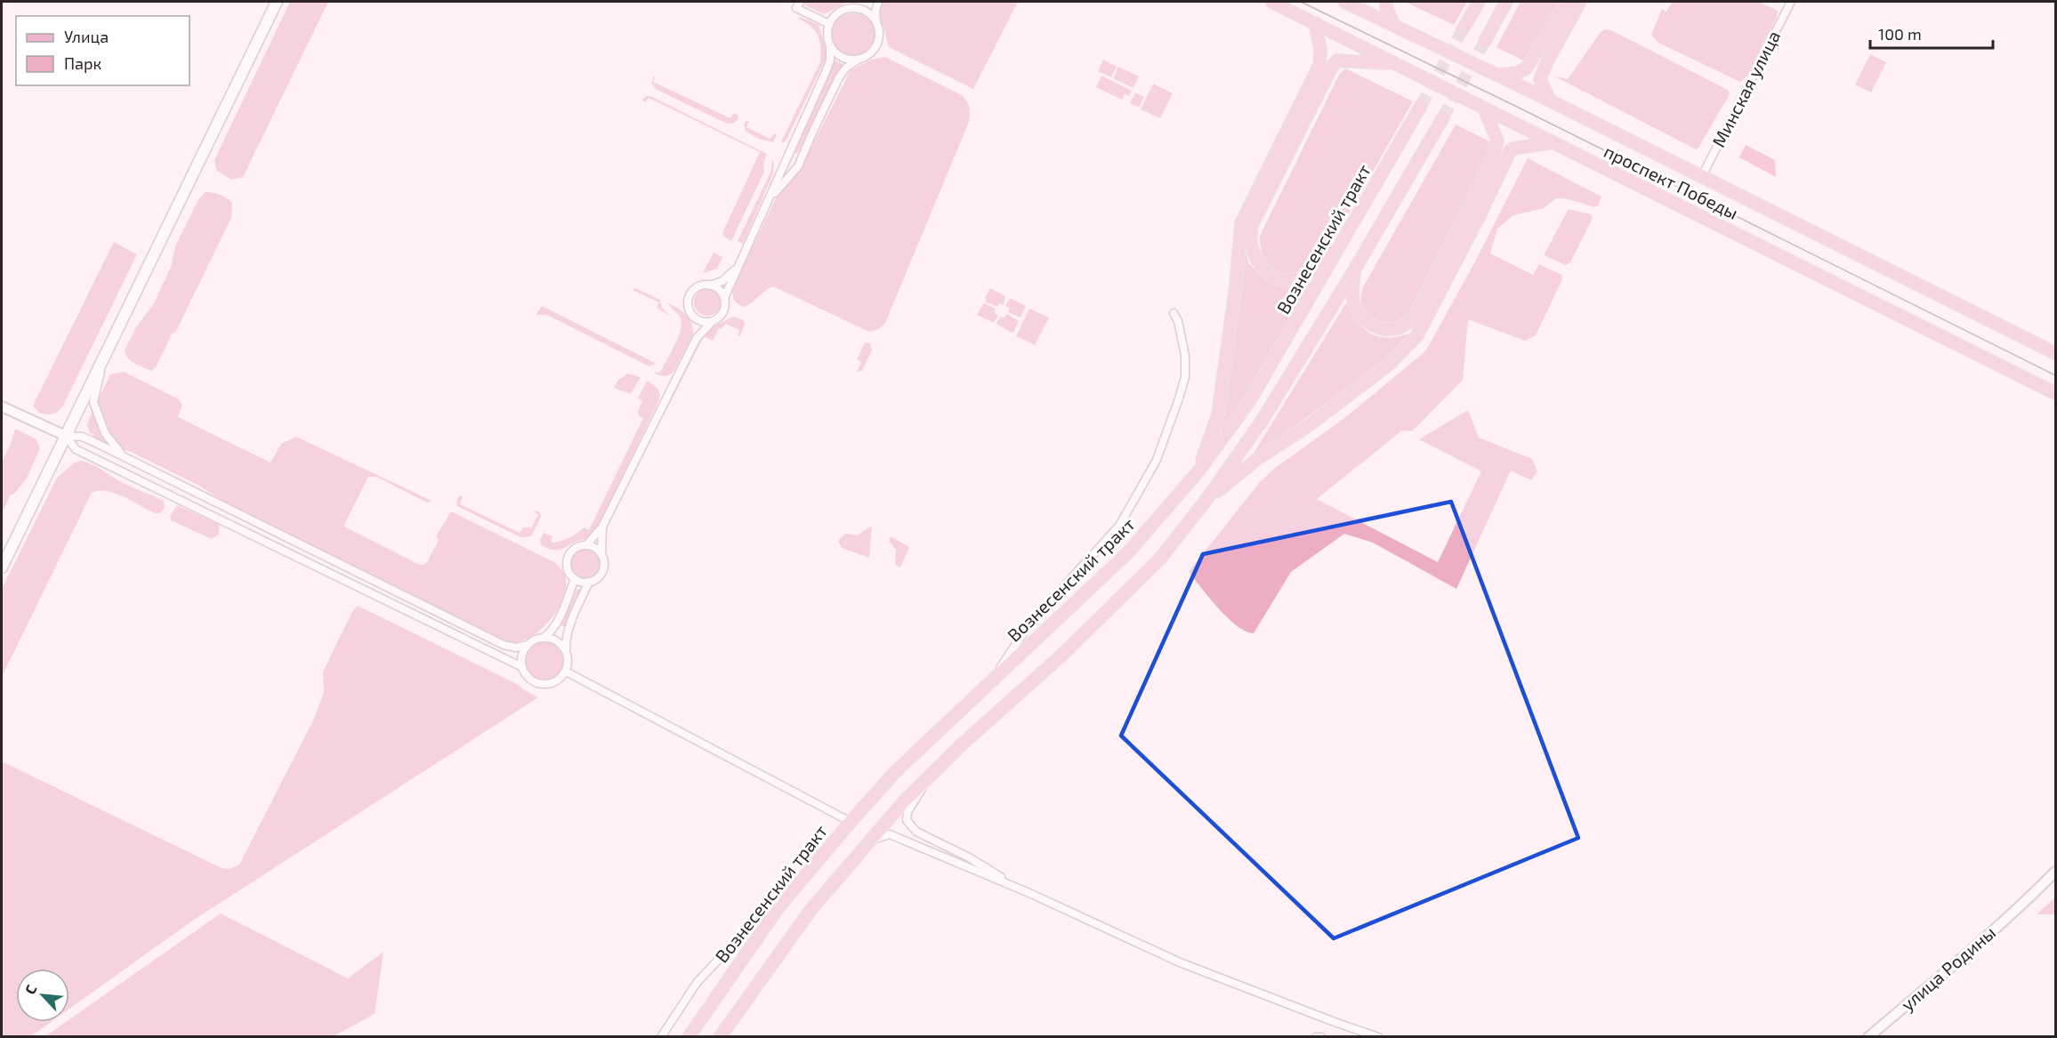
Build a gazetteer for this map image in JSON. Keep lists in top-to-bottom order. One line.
{"streets":{"main road":["проспект Победы","Вознесенский тракт"],"street":["Минская улица","улица Родины"]},"crossings":[["Минская улица","проспект Победы"]],"legend":["Улица","Парк"],"scale_bar":"100 m","north":"top left"}
